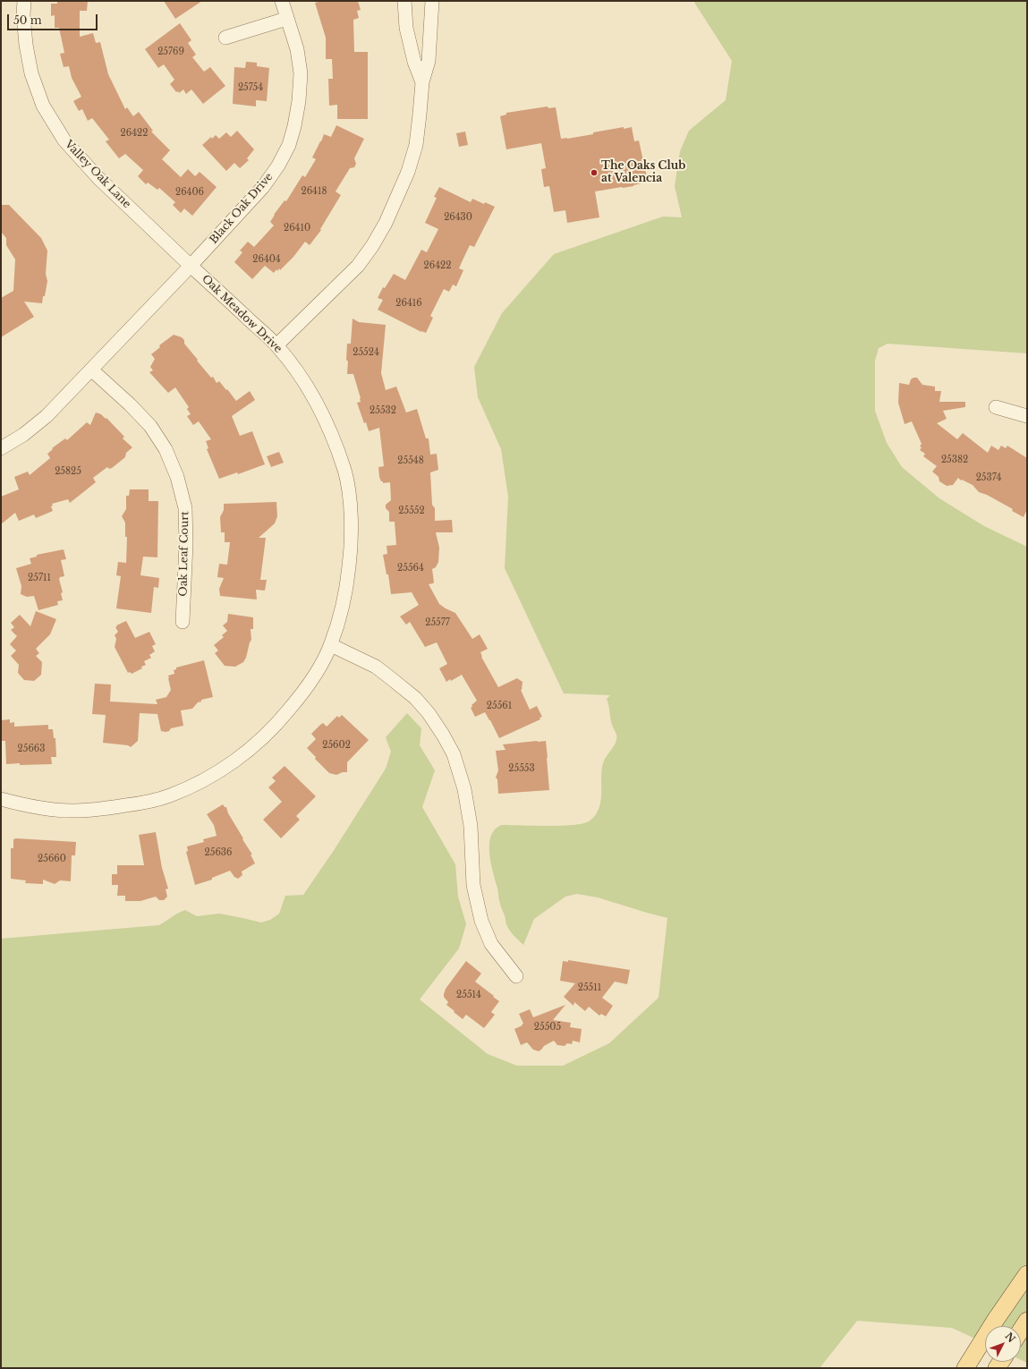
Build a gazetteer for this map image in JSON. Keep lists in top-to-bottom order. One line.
{"streets":{"street":["Valley Oak Lane","Black Oak Drive","Oak Meadow Drive","Oak Leaf Court"]},"crossings":[["Valley Oak Lane","Black Oak Drive"],["Valley Oak Lane","Oak Meadow Drive"],["Black Oak Drive","Oak Meadow Drive"]],"places":["The Oaks Club at Valencia"],"house_numbers":["25769","25754","26422","26418","26406","26430","26410","26404","26422","26416","25524","25532","25382","25548","25825","25374","25552","25564","25711","25577","25561","25602","25663","25553","25636","25660","25511","25514","25505"],"scale_bar":"50 m","north":"top right"}
